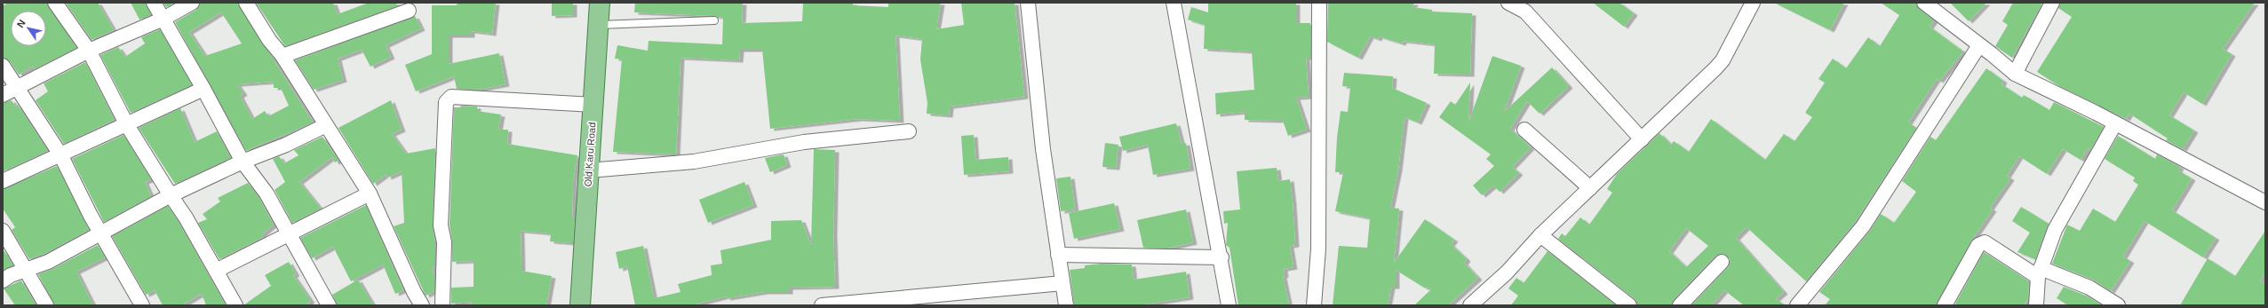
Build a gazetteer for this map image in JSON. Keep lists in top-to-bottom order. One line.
{"streets":{"main road":["Old Karu Road"]},"north":"top left"}
